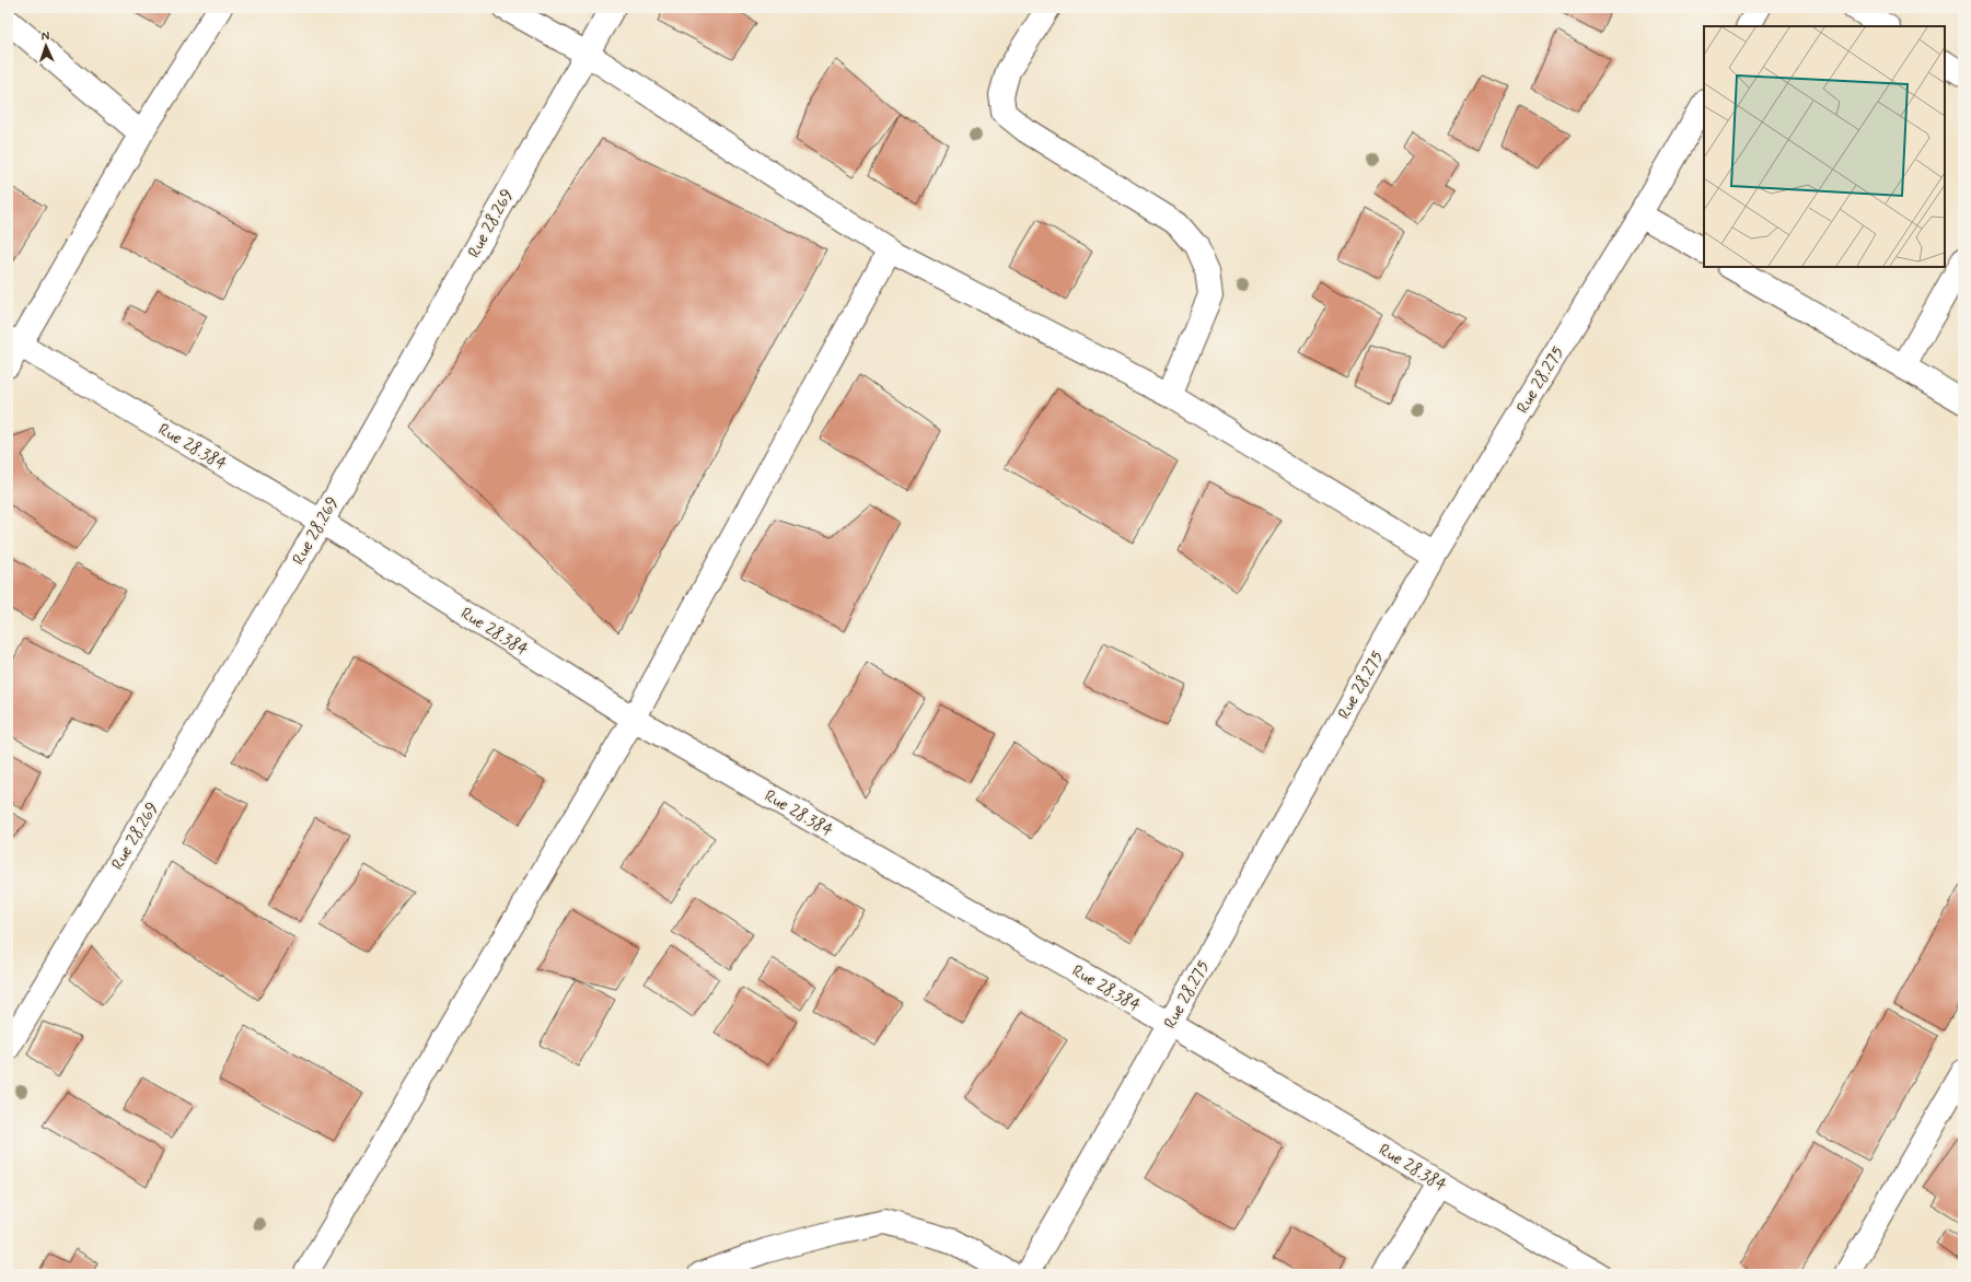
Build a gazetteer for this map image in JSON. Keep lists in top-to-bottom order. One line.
{"streets":{"street":["Rue 28.269","Rue 28.275","Rue 28.384"]},"crossings":[["Rue 28.269","Rue 28.384"],["Rue 28.275","Rue 28.384"]],"north":"top"}
